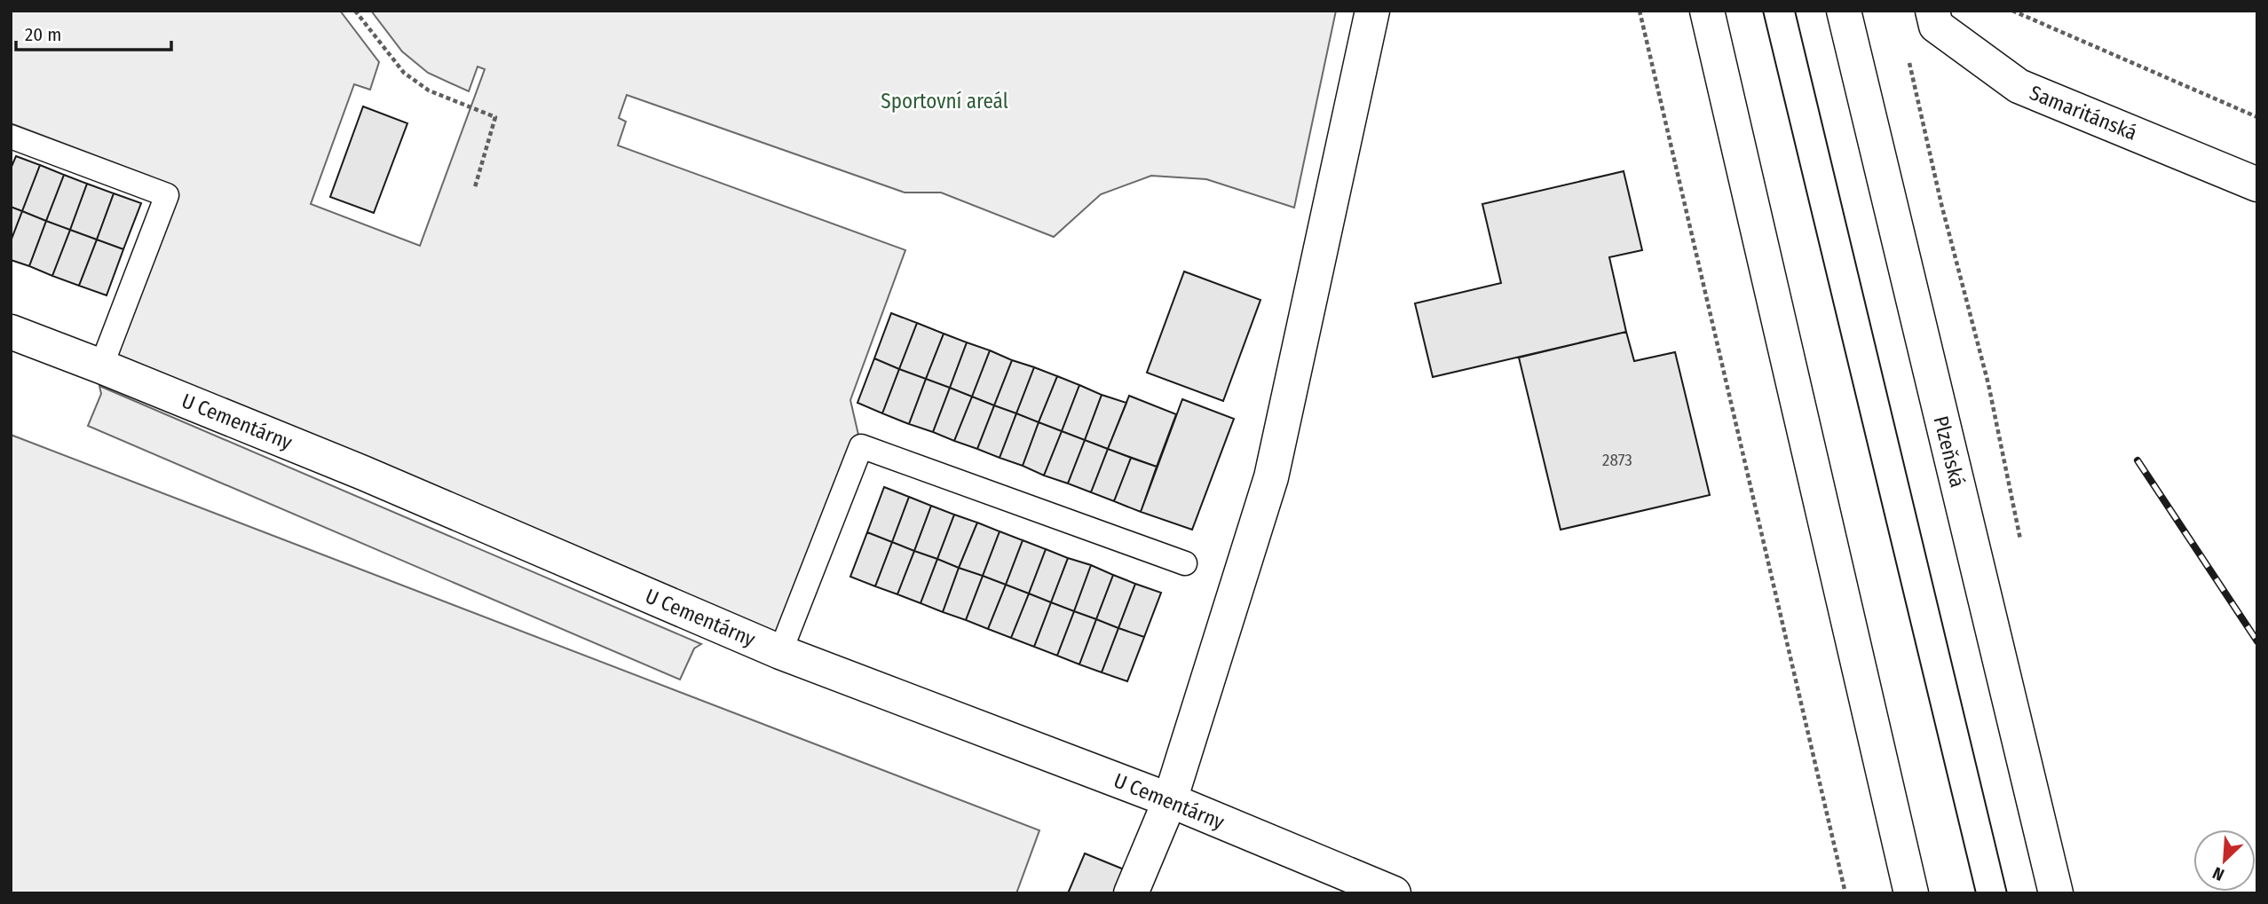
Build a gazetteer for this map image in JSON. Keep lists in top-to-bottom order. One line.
{"streets":{"street":["Samaritánská","U Cementárny","Plzeňská"]},"parks":["Sportovní areál"],"house_numbers":["2873"],"scale_bar":"20 m","north":"bottom left"}
